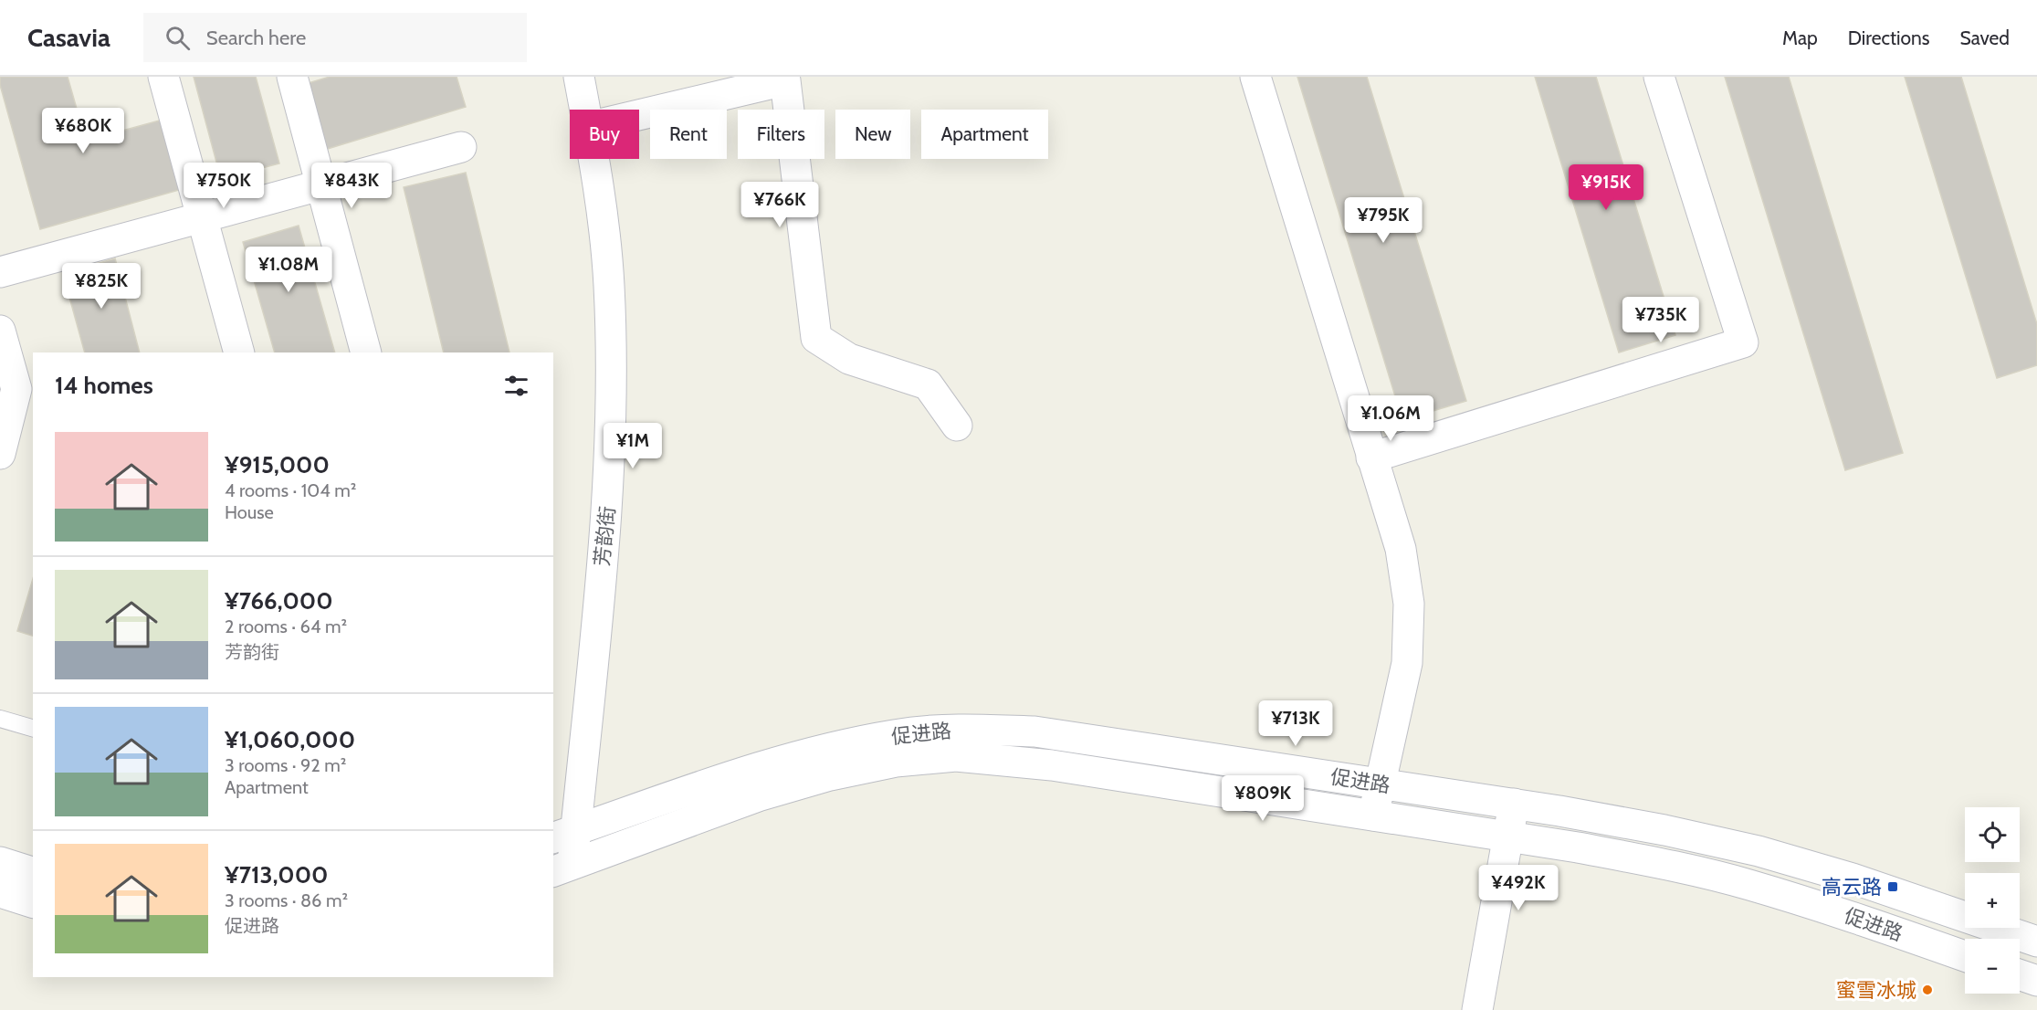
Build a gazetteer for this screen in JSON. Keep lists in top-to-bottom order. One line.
{"streets":{"street":["芳韵街","促进路"]},"crossings":[["芳韵街","促进路"]],"places":{"transit":["高云路"],"other":["蜜雪冰城"]},"page":{"header":"Casavia","search":"Search here","nav":["Map","Directions","Saved"],"price":["¥680K","¥750K","¥843K","¥915K","¥766K","¥795K","¥1.08M","¥825K","¥735K","¥1.06M","¥1M","¥713K","¥809K","¥492K"],"chip":["Buy","Rent","Filters","New","Apartment"],"heading":"14 homes","list":[{"name":"¥915,000","note":"4 rooms · 104 m² · House"},{"name":"¥766,000","note":"2 rooms · 64 m² · 芳韵街"},{"name":"¥1,060,000","note":"3 rooms · 92 m² · Apartment"},{"name":"¥713,000","note":"3 rooms · 86 m² · 促进路"}],"map_buttons":["+","−"]}}
